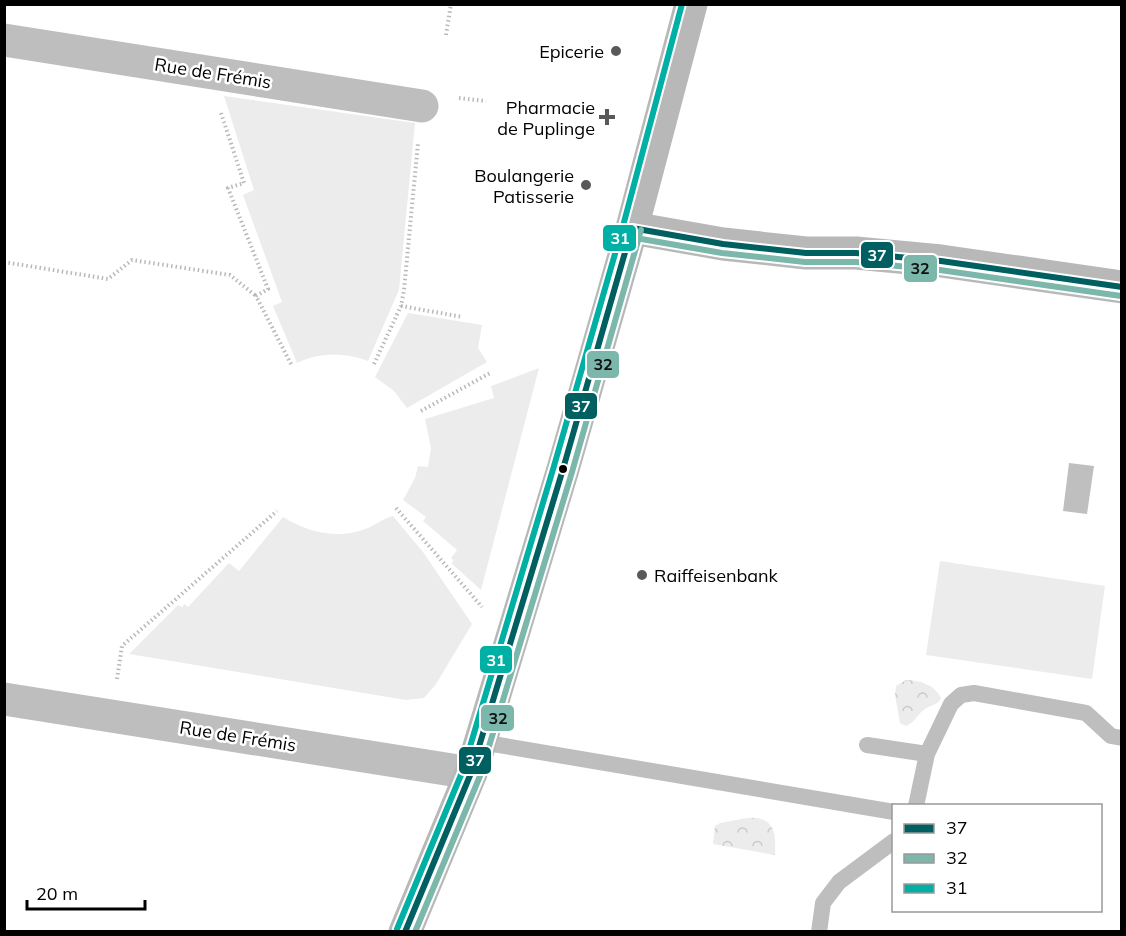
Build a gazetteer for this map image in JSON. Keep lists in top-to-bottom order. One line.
{"streets":{"street":["Rue de Frémis"]},"places":{"other":["Epicerie","Boulangerie Patisserie","Raiffeisenbank"],"health":["Pharmacie de Puplinge"]},"lines":["transit line 31","transit line 37","transit line 32"],"legend":["37","32","31"],"scale_bar":"20 m"}
